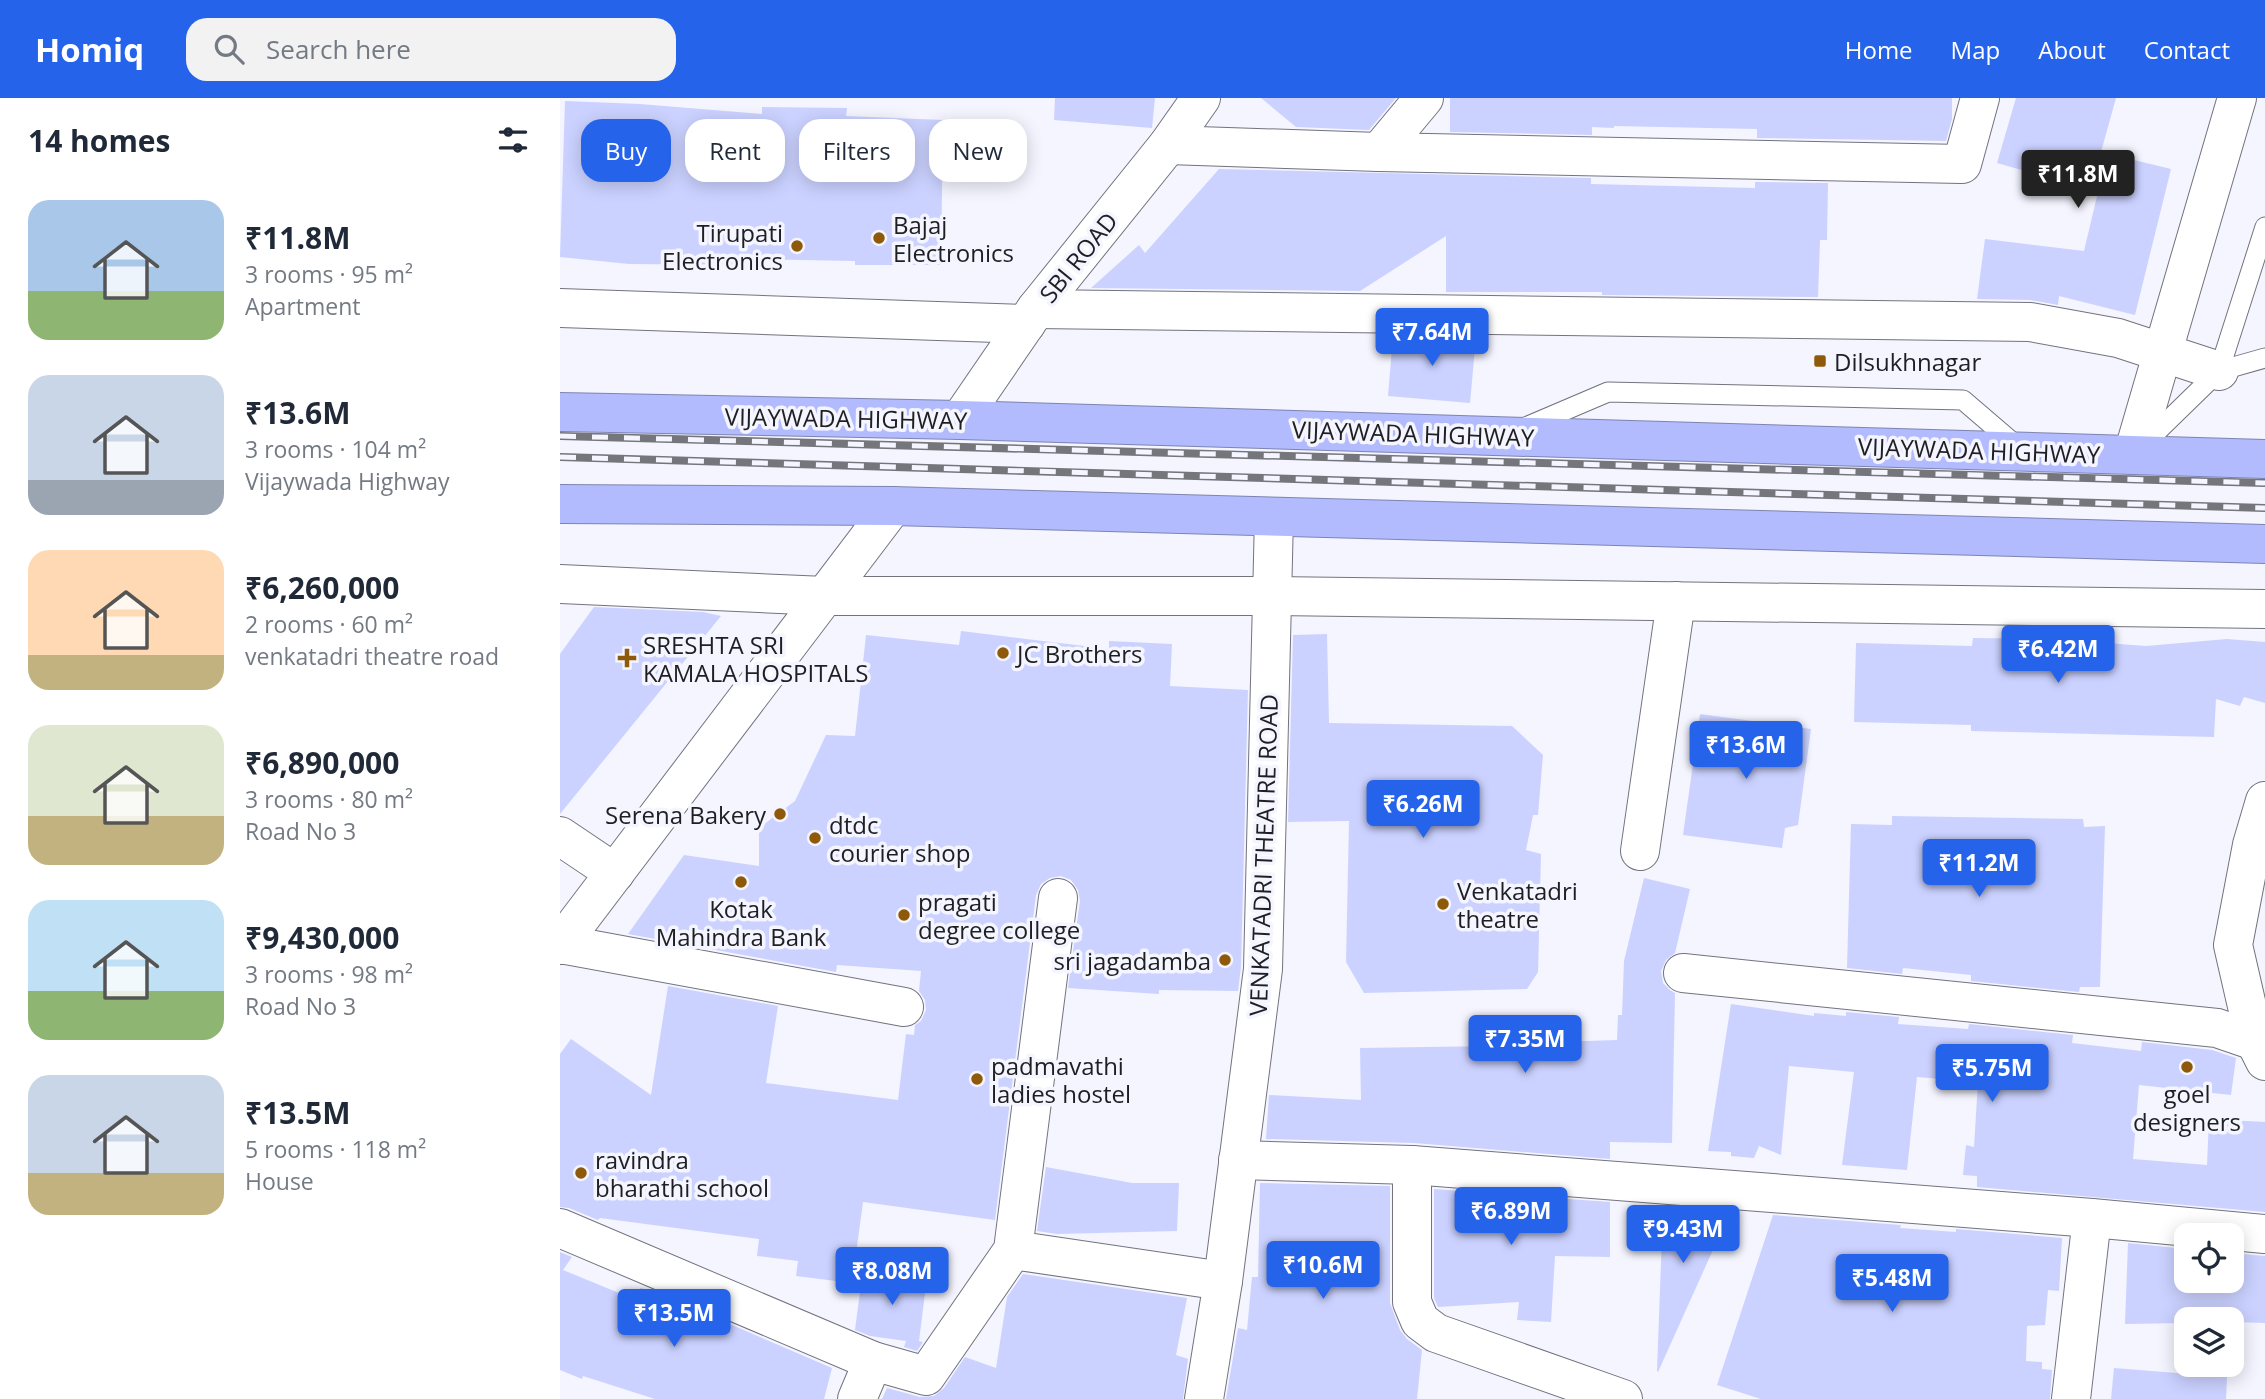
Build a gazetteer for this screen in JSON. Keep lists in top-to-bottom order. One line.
{"streets":{"highway":["VIJAYWADA HIGHWAY"],"street":["SBI ROAD","VENKATADRI THEATRE ROAD"]},"crossings":[["SBI ROAD","VIJAYWADA HIGHWAY"]],"places":{"other":["Bajaj Electronics","Tirupati Electronics","JC Brothers","Serena Bakery","dtdc courier shop","Kotak Mahindra Bank","Venkatadri theatre","pragati degree college","sri jagadamba","goel designers","padmavathi ladies hostel","ravindra bharathi school"],"transit":["Dilsukhnagar"],"health":["SRESHTA SRI KAMALA HOSPITALS"]},"page":{"header":"Homiq","search":"Search here","nav":["Home","Map","About","Contact"],"heading":"14 homes","chip":["Buy","Rent","Filters","New"],"price":["₹11.8M","₹7.64M","₹6.42M","₹13.6M","₹6.26M","₹11.2M","₹7.35M","₹5.75M","₹6.89M","₹9.43M","₹10.6M","₹8.08M","₹5.48M","₹13.5M"],"list":[{"name":"₹11.8M","note":"3 rooms · 95 m² · Apartment"},{"name":"₹13.6M","note":"3 rooms · 104 m² · Vijaywada Highway"},{"name":"₹6,260,000","note":"2 rooms · 60 m² · venkatadri theatre road"},{"name":"₹6,890,000","note":"3 rooms · 80 m² · Road No 3"},{"name":"₹9,430,000","note":"3 rooms · 98 m² · Road No 3"},{"name":"₹13.5M","note":"5 rooms · 118 m² · House"}]}}
